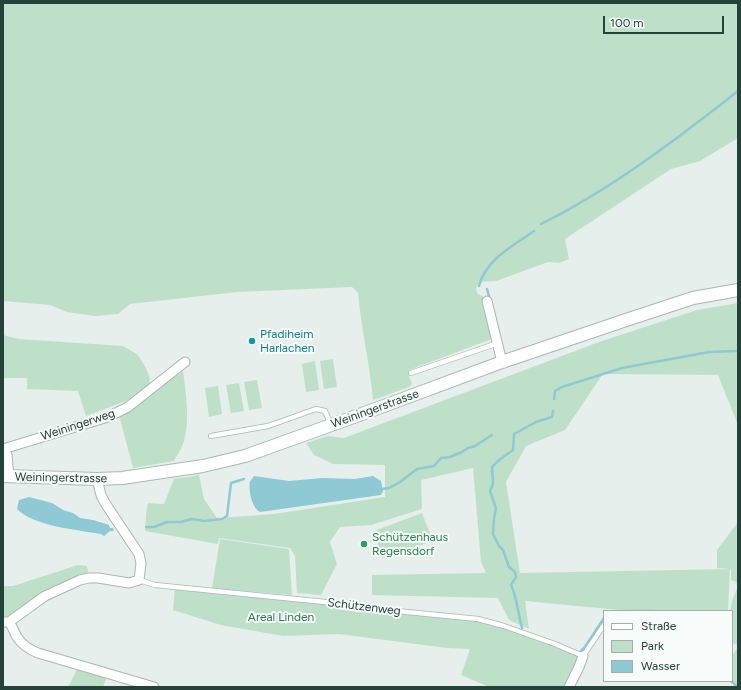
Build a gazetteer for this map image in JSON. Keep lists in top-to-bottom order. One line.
{"streets":{"street":["Weiningerstrasse","Weiningerweg"],"lane":["Schützenweg"]},"crossings":[["Weiningerstrasse","Weiningerweg"]],"parks":["Areal Linden"],"places":["Pfadiheim Harlachen","Schützenhaus Regensdorf"],"legend":["Straße","Park","Wasser"],"scale_bar":"100 m"}
